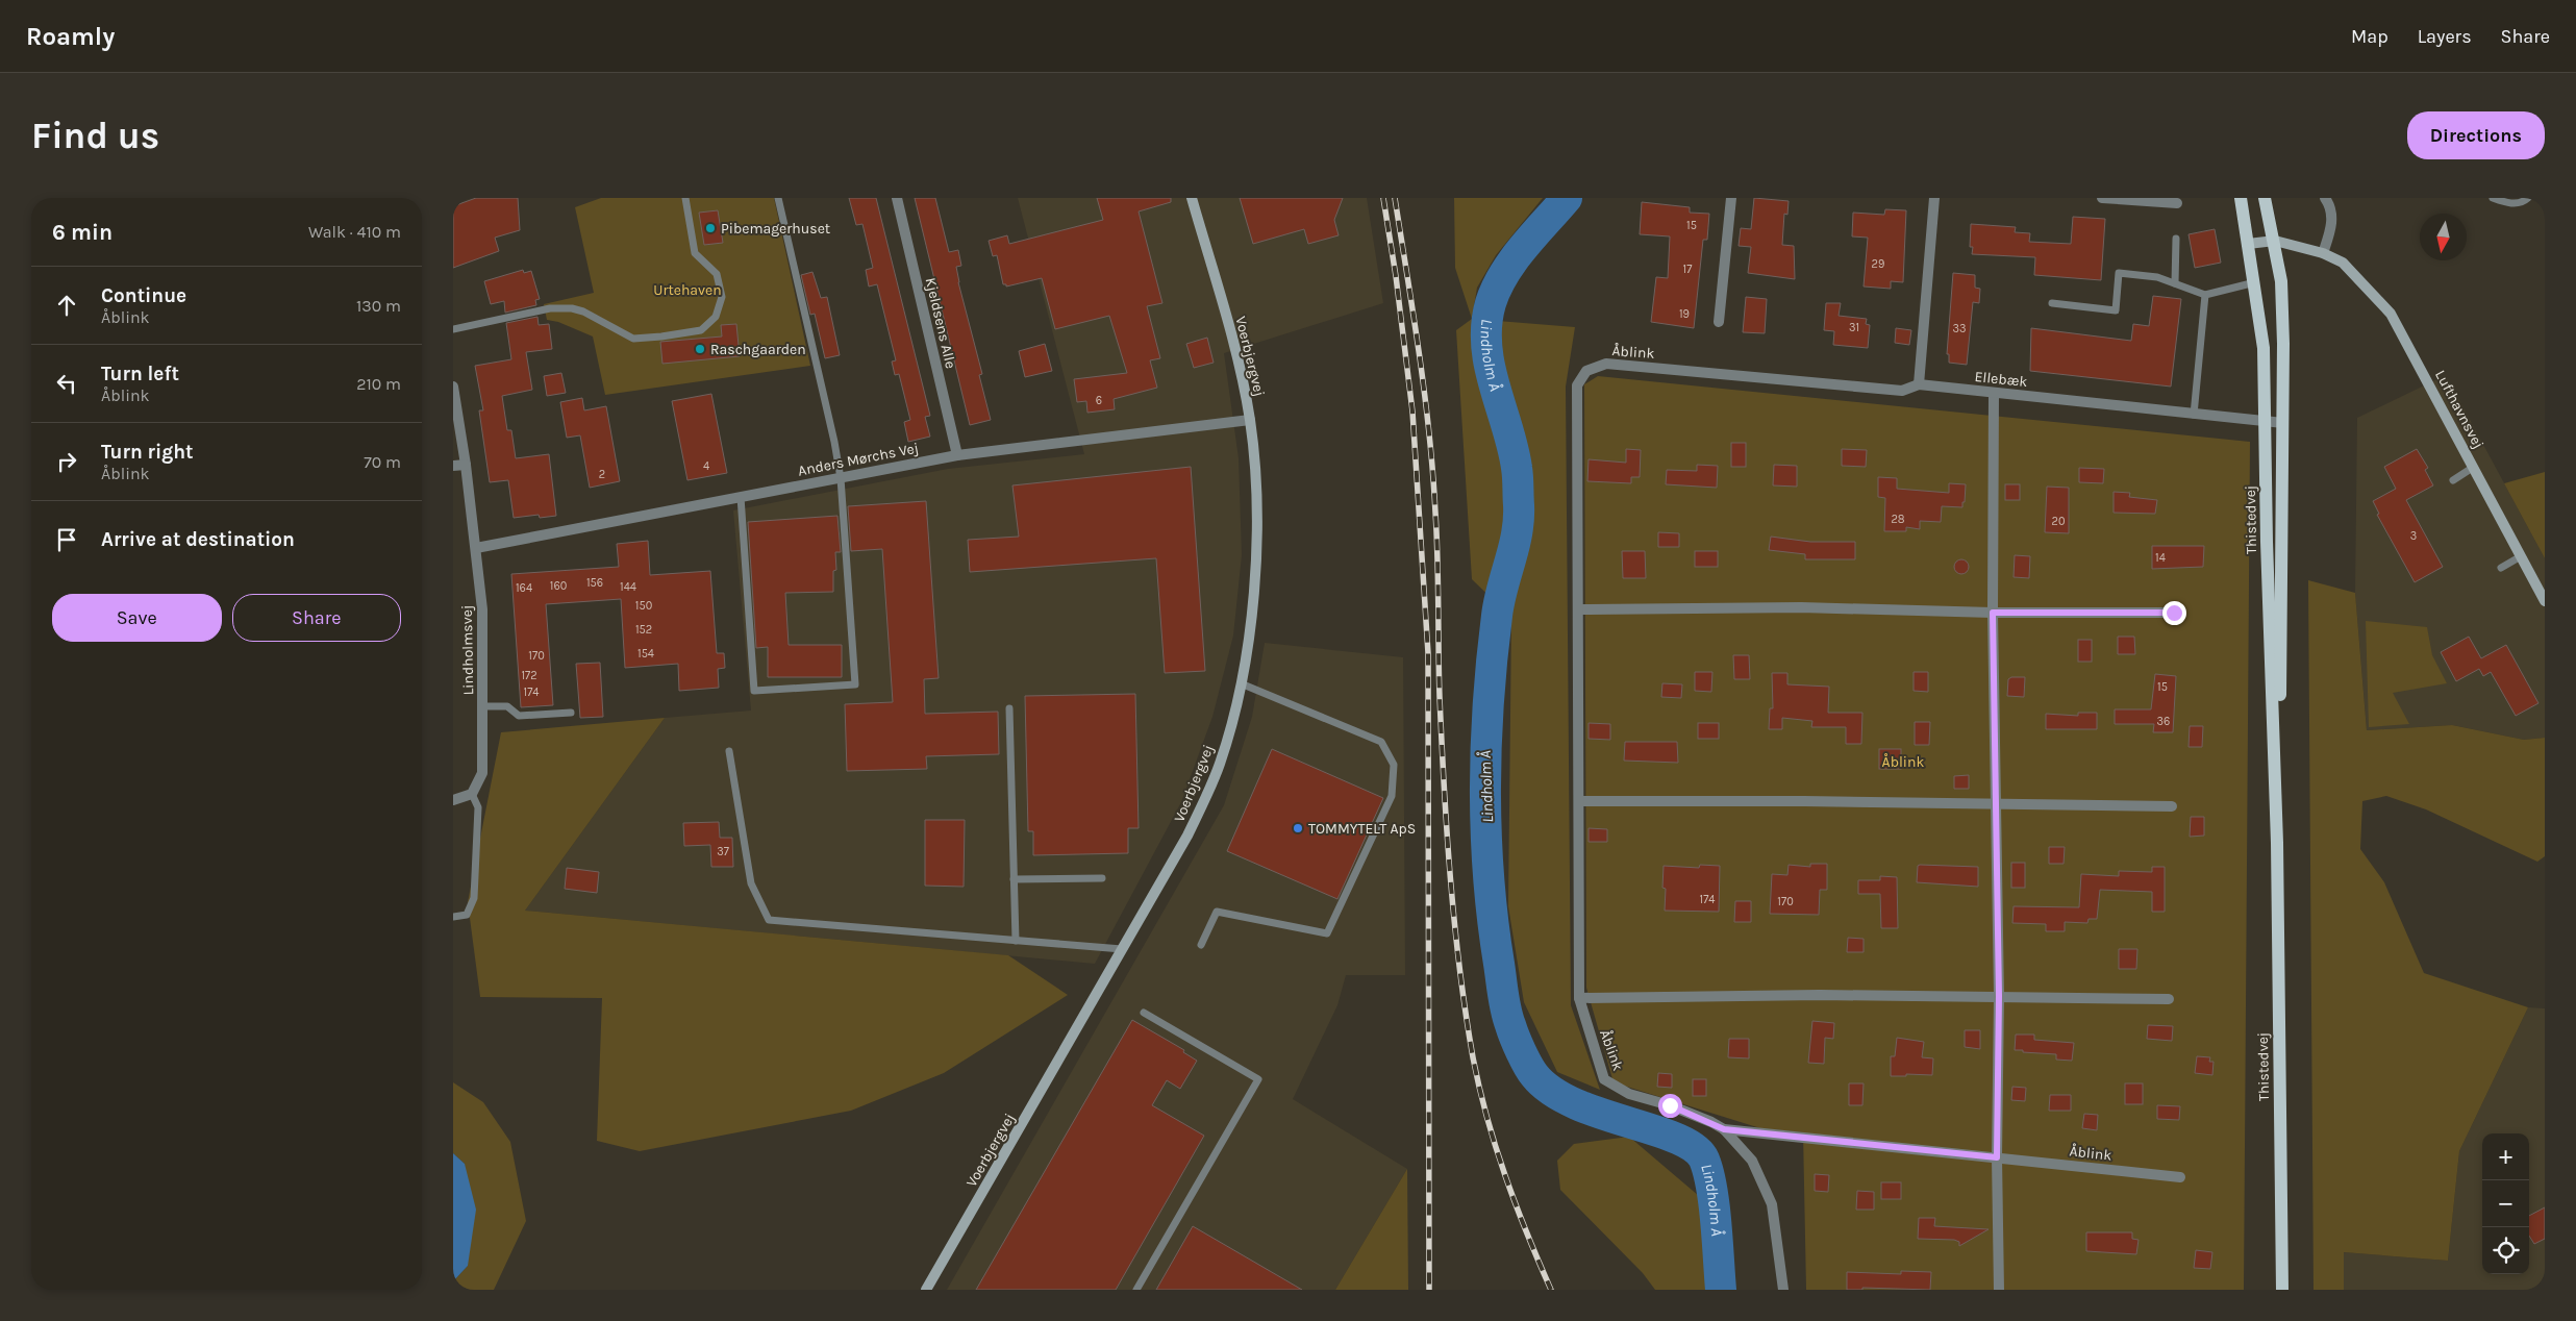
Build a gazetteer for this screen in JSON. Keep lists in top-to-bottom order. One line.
{"streets":{"main road":["Thistedvej"],"street":["Kjeldsens Alle","Åblink","Voerbjergvej","Ellebæk","Lufthavnsvej","Anders Mørchs Vej","Lindholmsvej"]},"crossings":[["Kjeldsens Alle","Anders Mørchs Vej"],["Åblink","Ellebæk"],["Voerbjergvej","Anders Mørchs Vej"],["Ellebæk","Thistedvej"],["Lufthavnsvej","Thistedvej"],["Anders Mørchs Vej","Lindholmsvej"]],"water":["Lindholm Å"],"parks":["Urtehaven","Åblink"],"places":["Pibemagerhuset","Raschgaarden","TOMMYTELT ApS"],"house_numbers":["15","29","17","19","31","33","6","4","2","28","20","3","14","156","160","144","164","150","152","154","170","172","15","174","36","37","174","170"],"north":"bottom","page":{"header":"Roamly","nav":["Map","Layers","Share"],"buttons":["Directions",["Save","Share"]],"title":"Find us","heading":["6 min","Walk · 410 m"],"list":[["Continue","Åblink","130 m"],["Turn left","Åblink","210 m"],["Turn right","Åblink","70 m"],"Arrive at destination"],"map_buttons":["+","−"]}}
